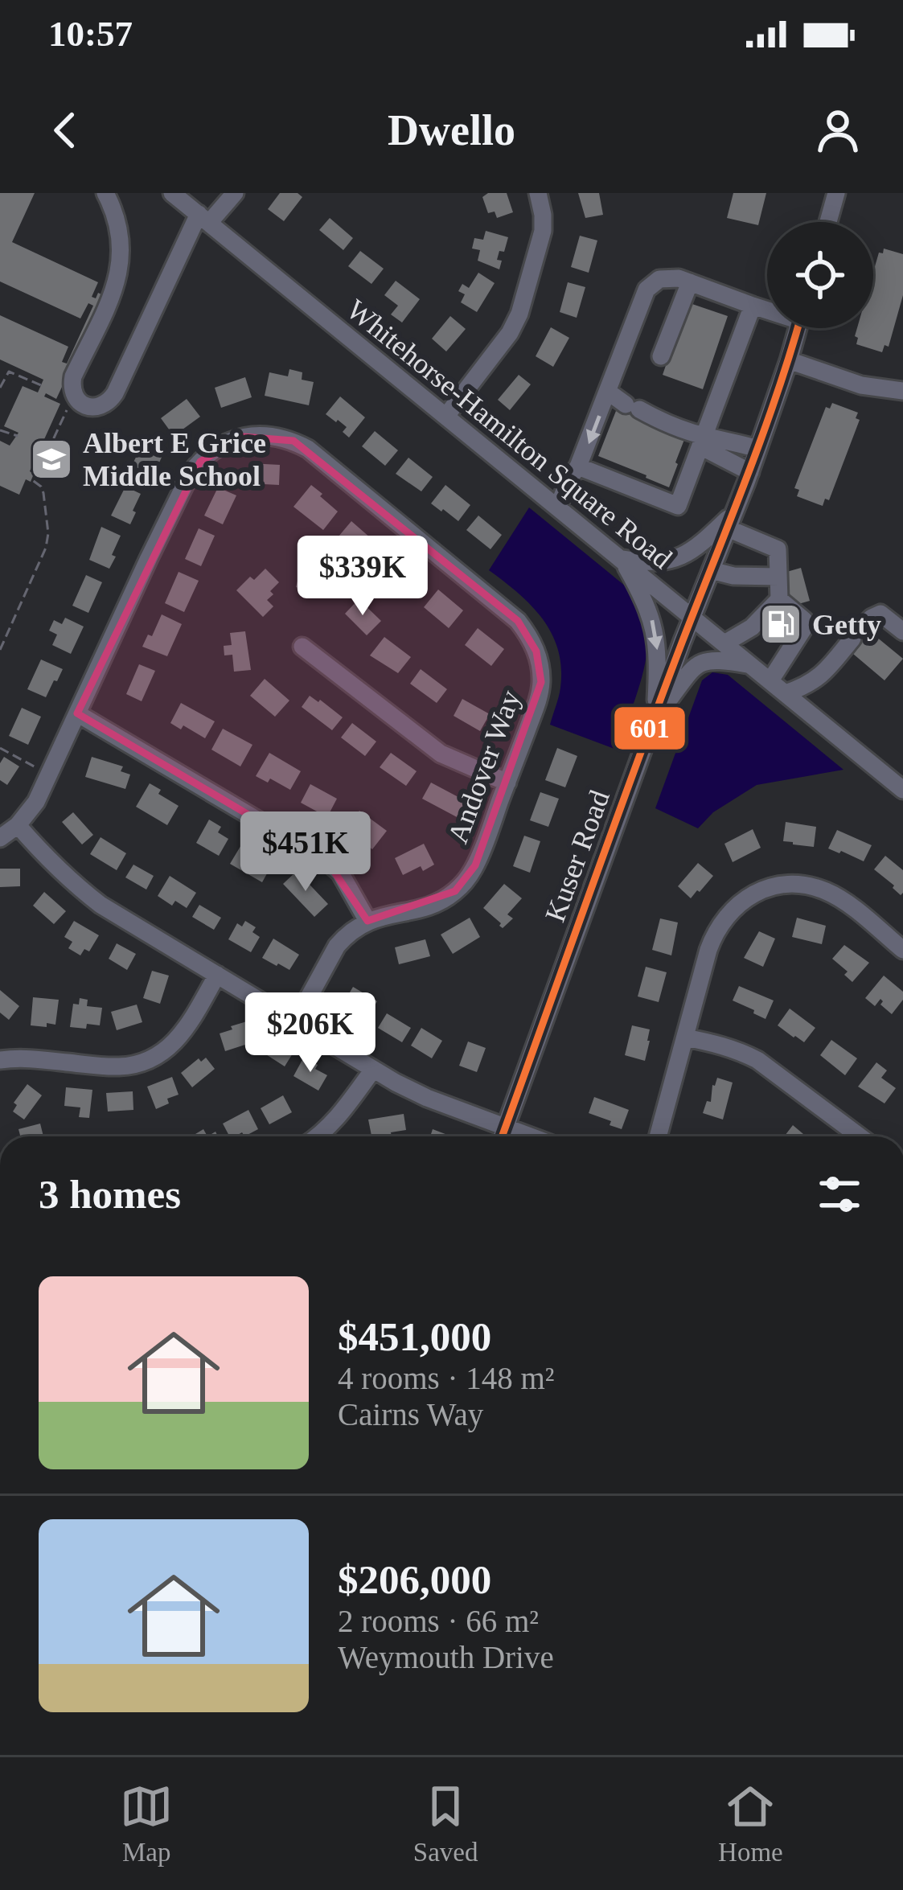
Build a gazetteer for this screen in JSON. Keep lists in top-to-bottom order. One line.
{"streets":{"street":["Whitehorse-Hamilton Square Road","Andover Way","Kuser Road"]},"crossings":[["Whitehorse-Hamilton Square Road","Kuser Road"]],"places":{"school or university":["Albert E Grice Middle School"],"fuel station":["Getty"]},"lines":["transit line 601"],"page":{"status":"10:57","header":"Dwello","price":["$339K","$451K","$206K"],"heading":"3 homes","list":[{"name":"$451,000","note":"4 rooms · 148 m² · Cairns Way"},{"name":"$206,000","note":"2 rooms · 66 m² · Weymouth Drive"}],"tabs":["Map","Saved","Home"]}}
